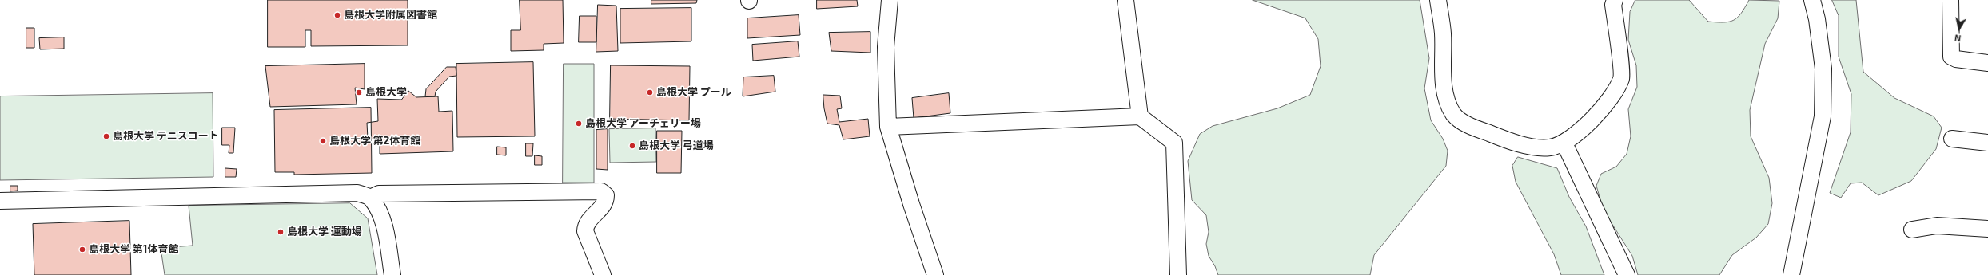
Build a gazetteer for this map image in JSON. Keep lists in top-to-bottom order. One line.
{"places":["島根大学附属図書館","島根大学","島根大学 プール","島根大学 アーチェリー場","島根大学 テニスコート","島根大学 第2体育館","島根大学 弓道場","島根大学 運動場","島根大学 第1体育館"],"north":"bottom"}
